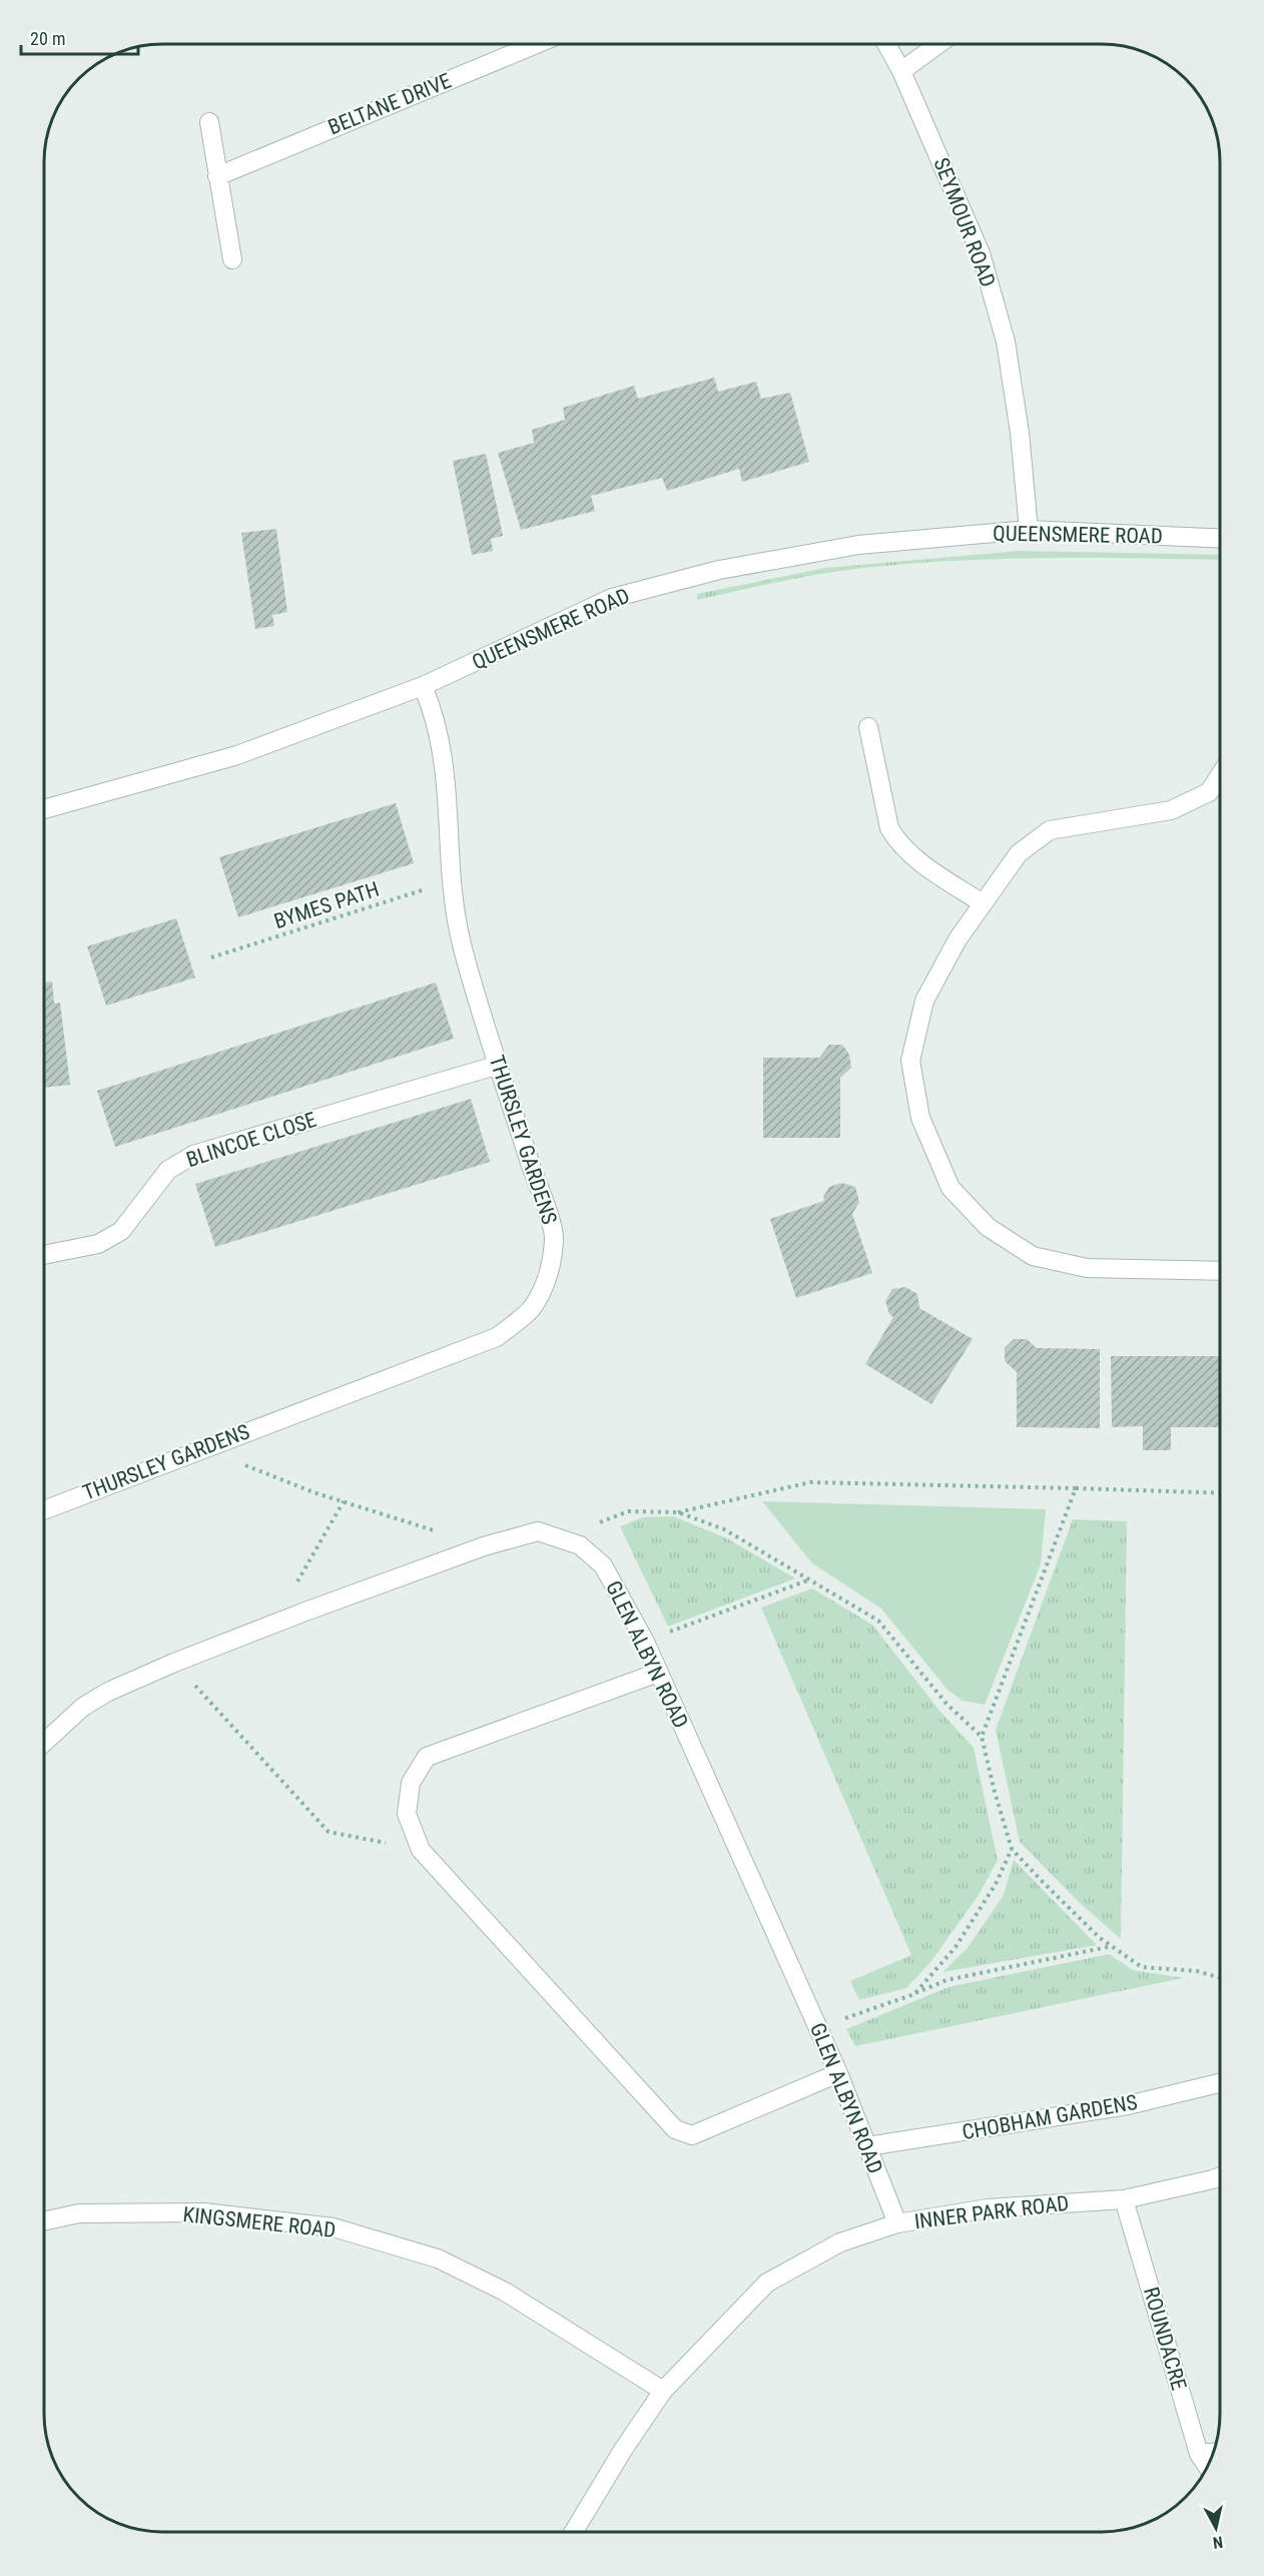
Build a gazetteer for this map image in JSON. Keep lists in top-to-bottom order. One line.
{"streets":{"street":["BELTANE DRIVE","SEYMOUR ROAD","QUEENSMERE ROAD","BLINCOE CLOSE","THURSLEY GARDENS","GLEN ALBYN ROAD","CHOBHAM GARDENS","INNER PARK ROAD","KINGSMERE ROAD","ROUNDACRE"],"path":["BYMES PATH"]},"crossings":[["SEYMOUR ROAD","QUEENSMERE ROAD"],["QUEENSMERE ROAD","THURSLEY GARDENS"],["BYMES PATH","THURSLEY GARDENS"],["BLINCOE CLOSE","THURSLEY GARDENS"],["GLEN ALBYN ROAD","CHOBHAM GARDENS"],["GLEN ALBYN ROAD","INNER PARK ROAD"],["INNER PARK ROAD","KINGSMERE ROAD"],["INNER PARK ROAD","ROUNDACRE"]],"scale_bar":"20 m","north":"bottom"}
